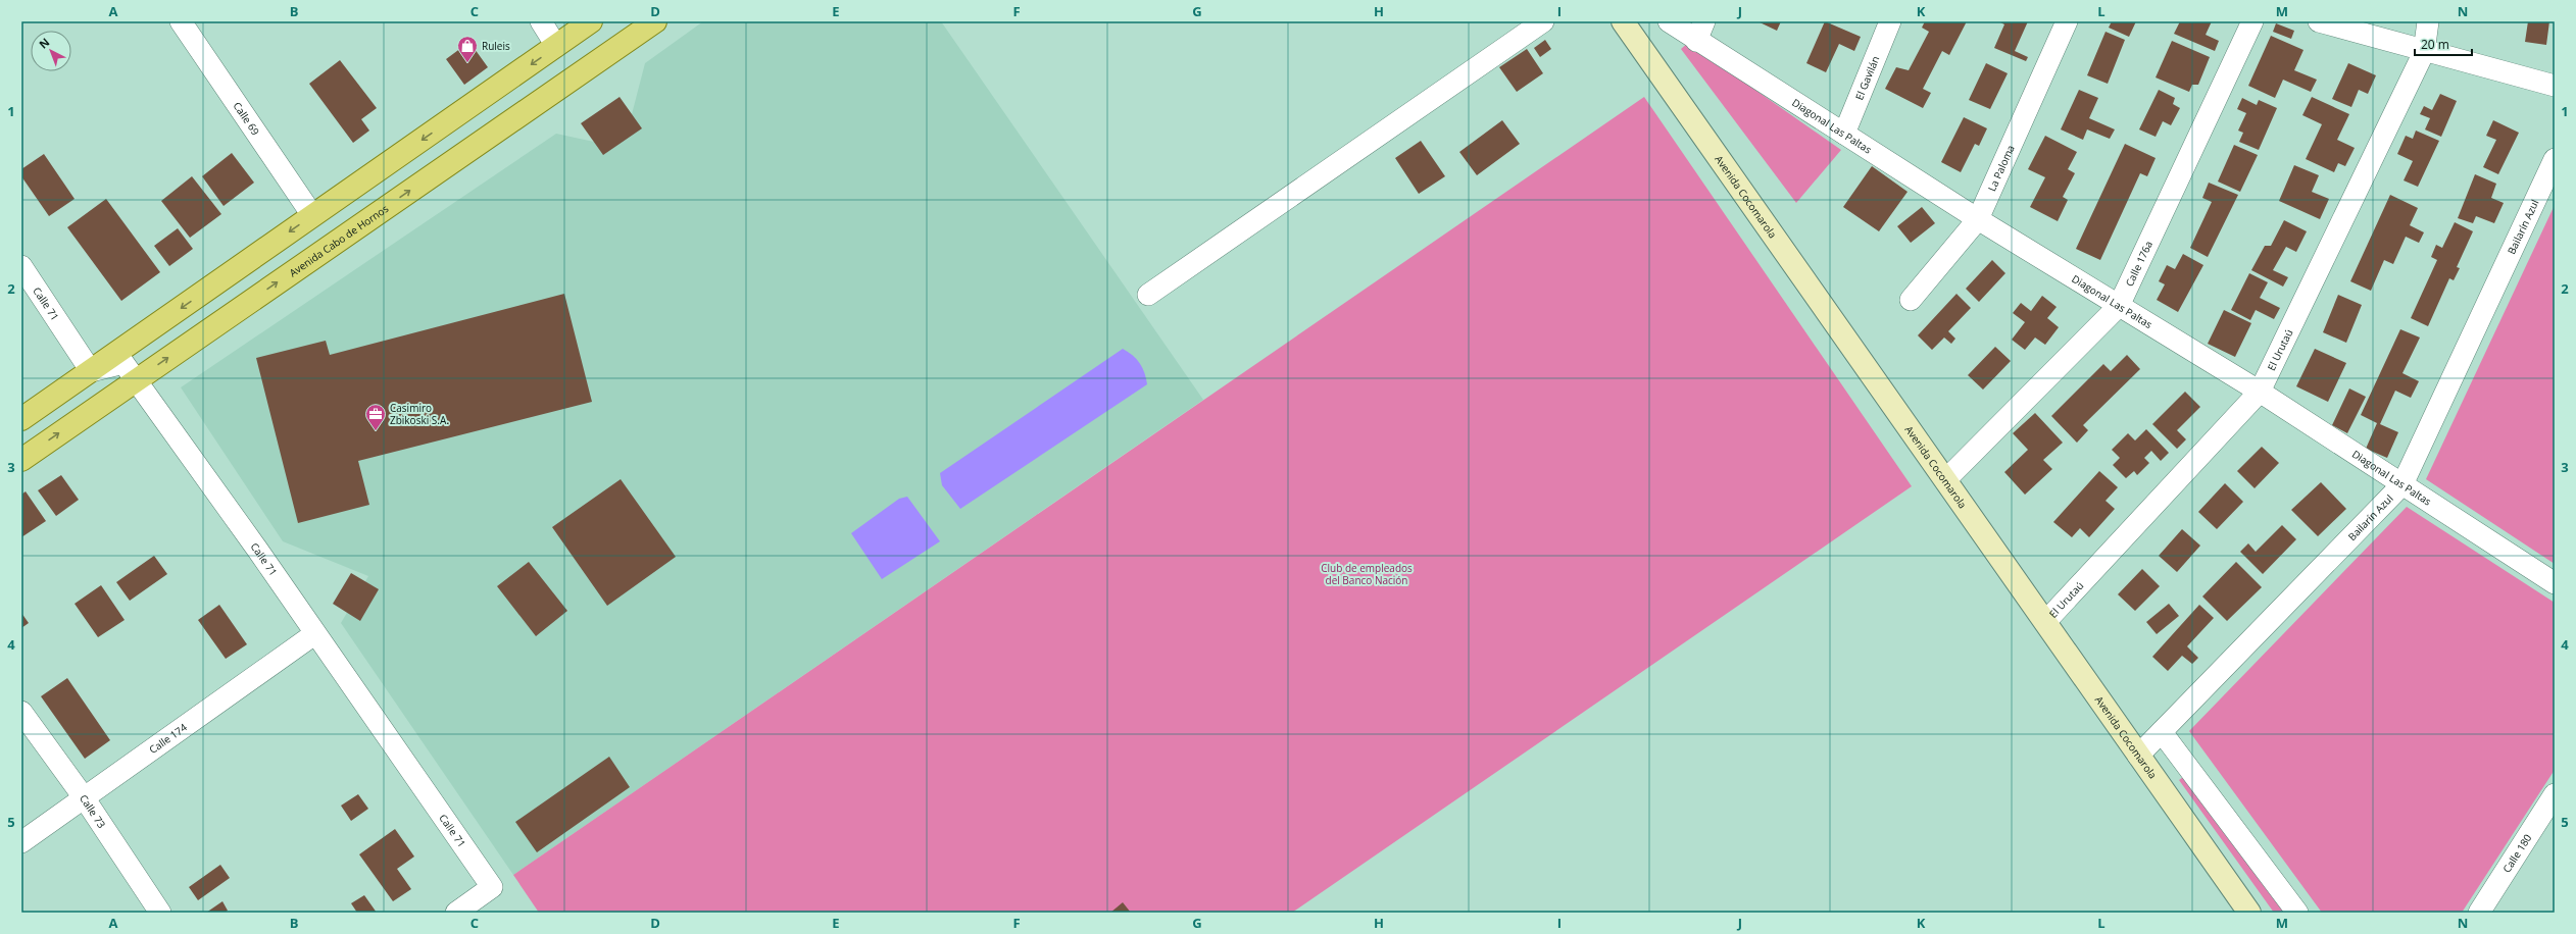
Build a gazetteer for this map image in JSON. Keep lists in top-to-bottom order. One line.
{"streets":{"main road":["Avenida Cocomarola","Avenida Cabo de Hornos"],"street":["El Gavilán","Calle 69","Diagonal Las Paltas","La Paloma","Bailarín Azul","Calle 176a","Calle 71","El Urutaú","Calle 174","Calle 73","Calle 180"]},"crossings":[["El Gavilán","Diagonal Las Paltas"],["Diagonal Las Paltas","La Paloma"],["Diagonal Las Paltas","Bailarín Azul"],["Diagonal Las Paltas","Calle 176a"],["Diagonal Las Paltas","El Urutaú"],["Avenida Cocomarola","Bailarín Azul"],["Avenida Cocomarola","Calle 176a"],["Avenida Cocomarola","El Urutaú"],["Avenida Cabo de Hornos","Calle 71"],["Calle 71","Calle 174"],["Calle 174","Calle 73"]],"parks":["Club de empleados del Banco Nación"],"places":{"shop":["Ruleis"],"office":["Casimiro Zbikoski S.A."]},"scale_bar":"20 m","north":"top left","grid":{"columns":["A","B","C","D","E","F","G","H","I","J","K","L","M","N"],"rows":["1","2","3","4","5"]}}
